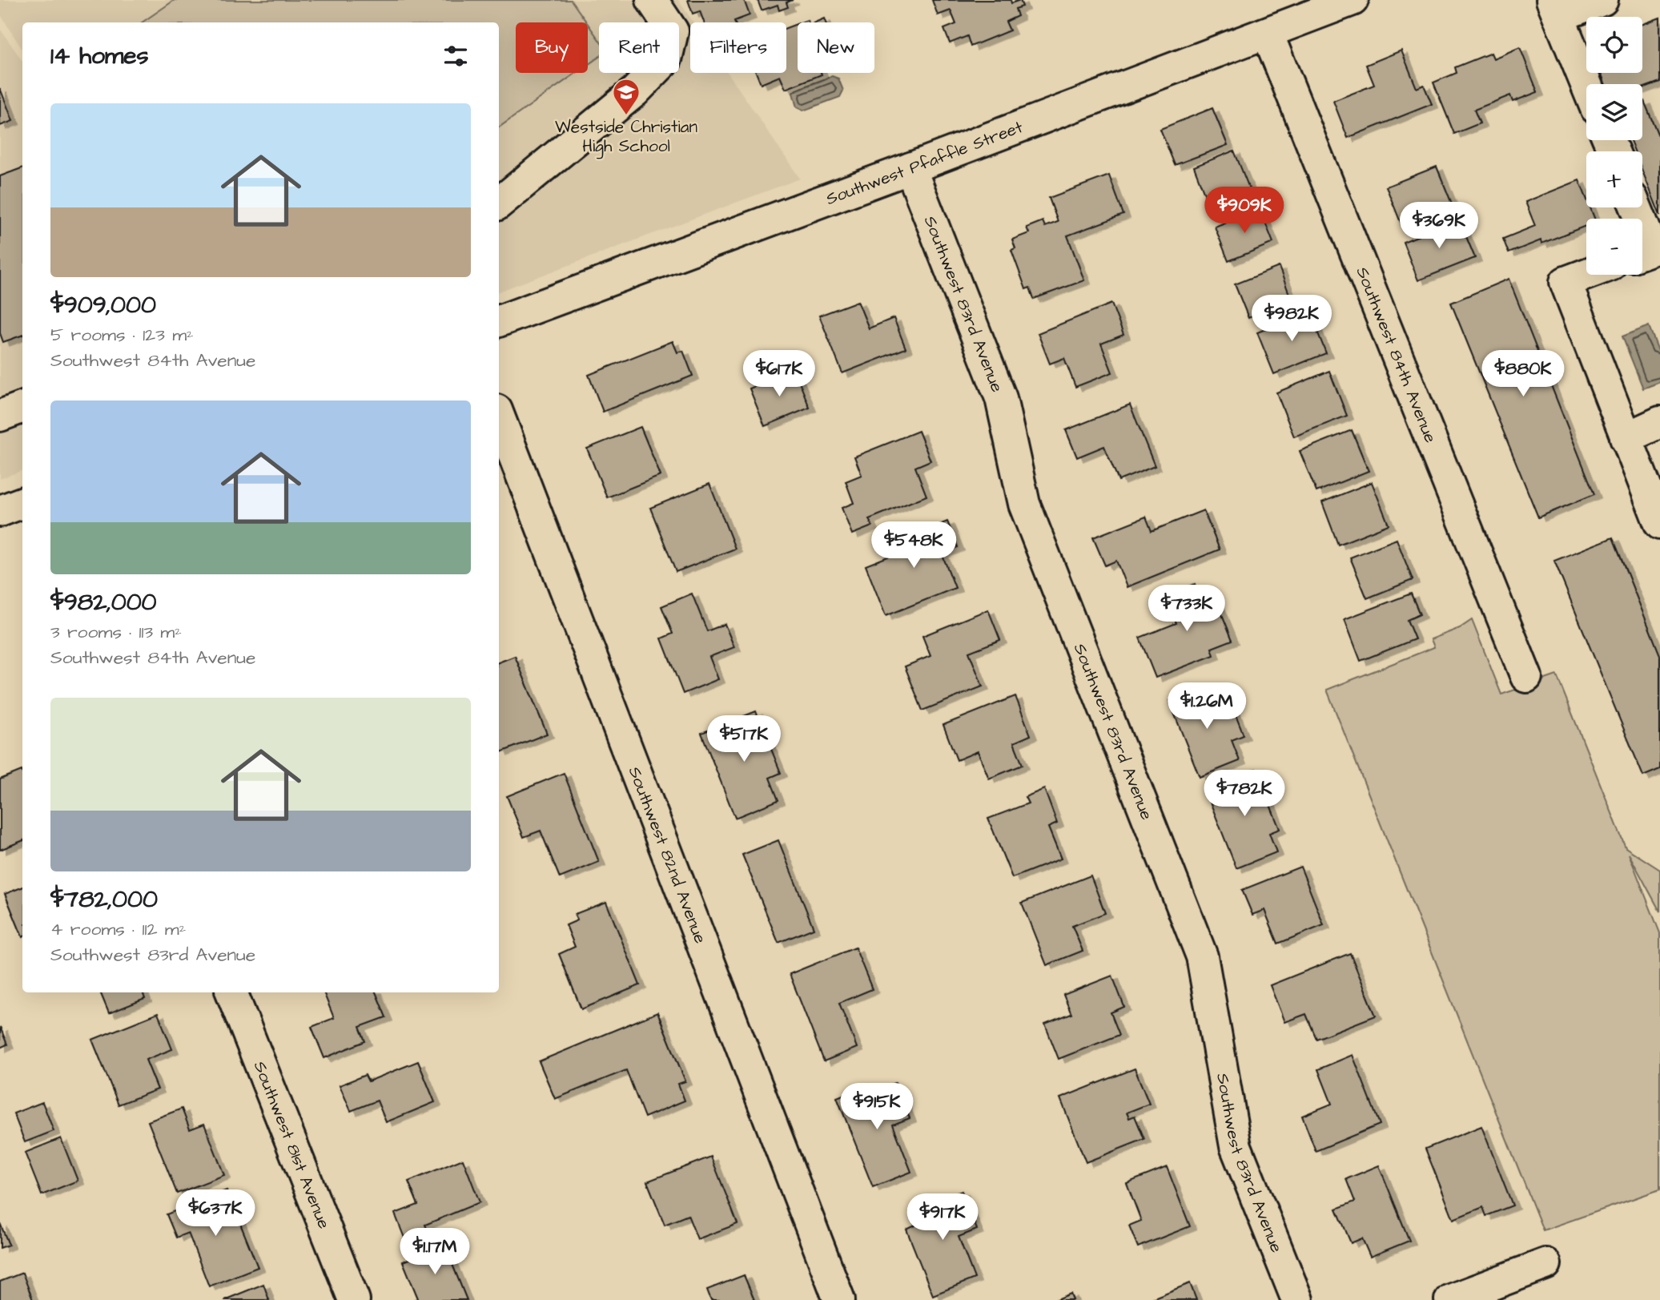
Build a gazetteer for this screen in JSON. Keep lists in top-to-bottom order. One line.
{"streets":{"street":["Southwest Pfaffle Street","Southwest 83rd Avenue","Southwest 84th Avenue","Southwest 82nd Avenue","Southwest 81st Avenue"]},"crossings":[["Southwest Pfaffle Street","Southwest 83rd Avenue"],["Southwest Pfaffle Street","Southwest 84th Avenue"]],"places":{"school or university":["Westside Christian High School"]},"page":{"map_buttons":["+","−"],"chip":["Buy","Rent","Filters","New"],"heading":"14 homes","list":[{"name":"$909,000","note":"5 rooms · 123 m² · Southwest 84th Avenue"},{"name":"$982,000","note":"3 rooms · 113 m² · Southwest 84th Avenue"},{"name":"$782,000","note":"4 rooms · 112 m² · Southwest 83rd Avenue"}],"price":["$909K","$369K","$982K","$617K","$880K","$548K","$733K","$1.26M","$517K","$782K","$915K","$637K","$917K","$1.17M"]}}
